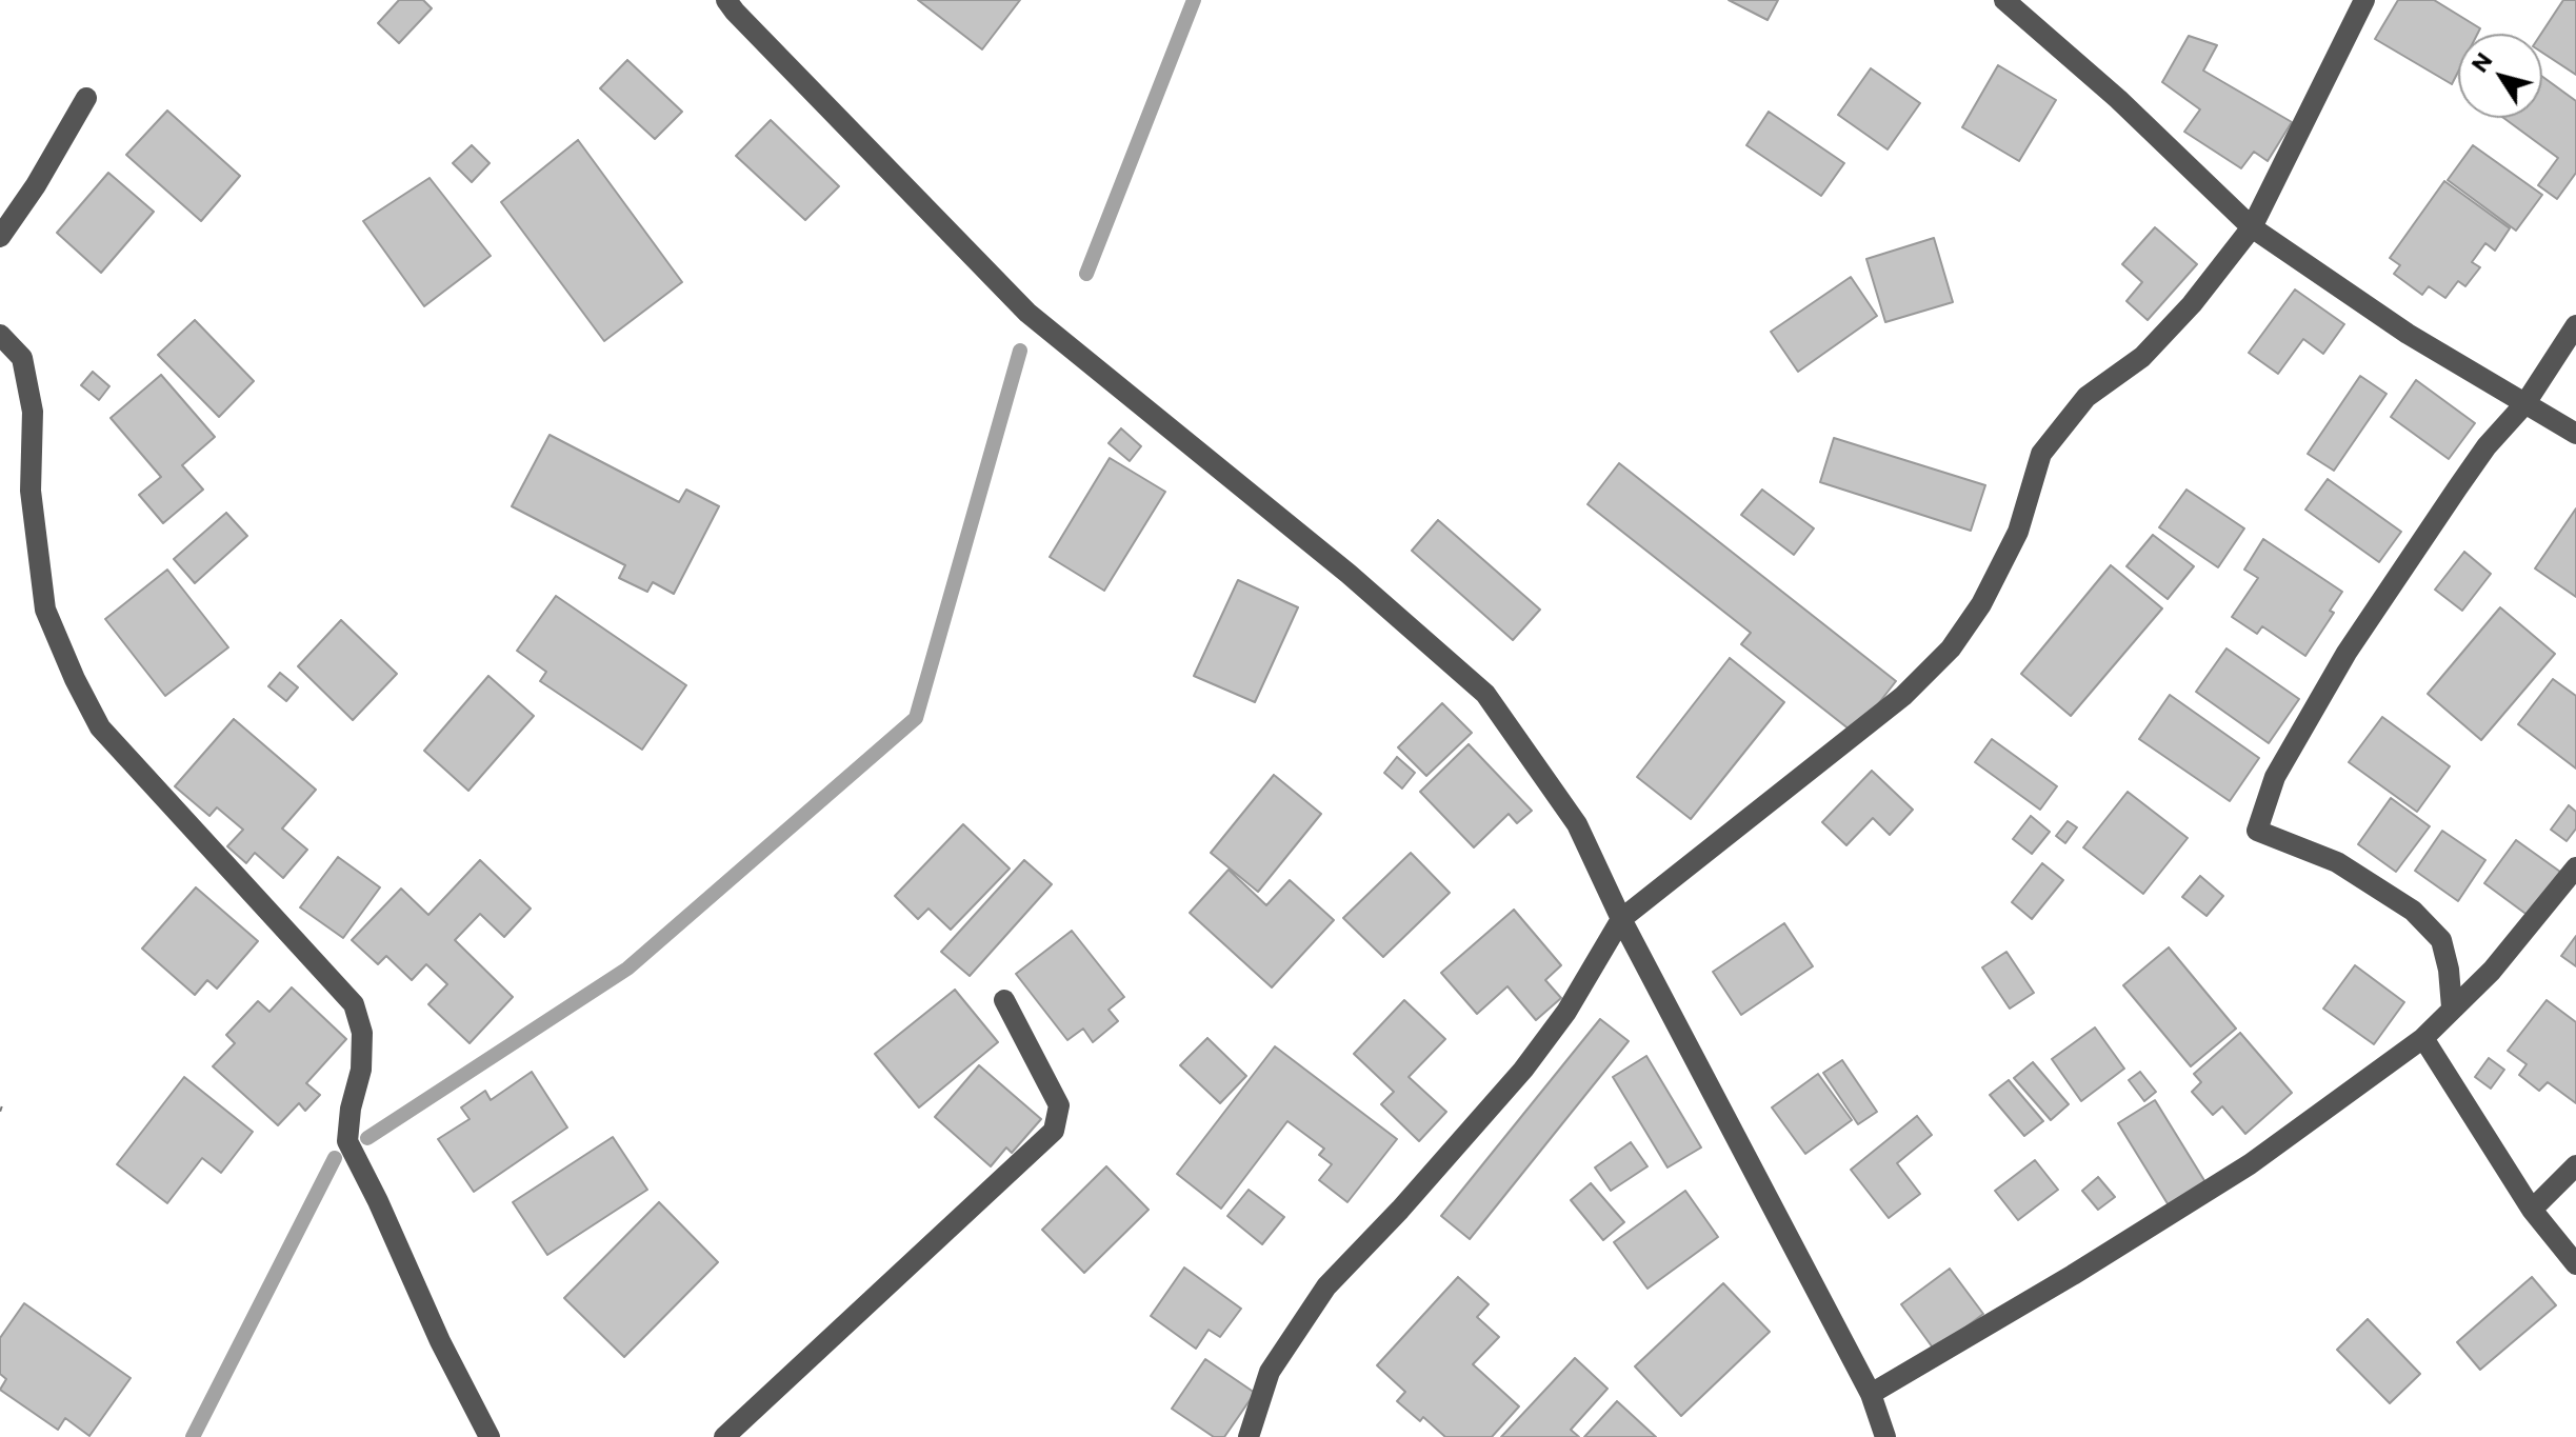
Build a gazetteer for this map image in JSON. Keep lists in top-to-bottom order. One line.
{"north":"top left"}
